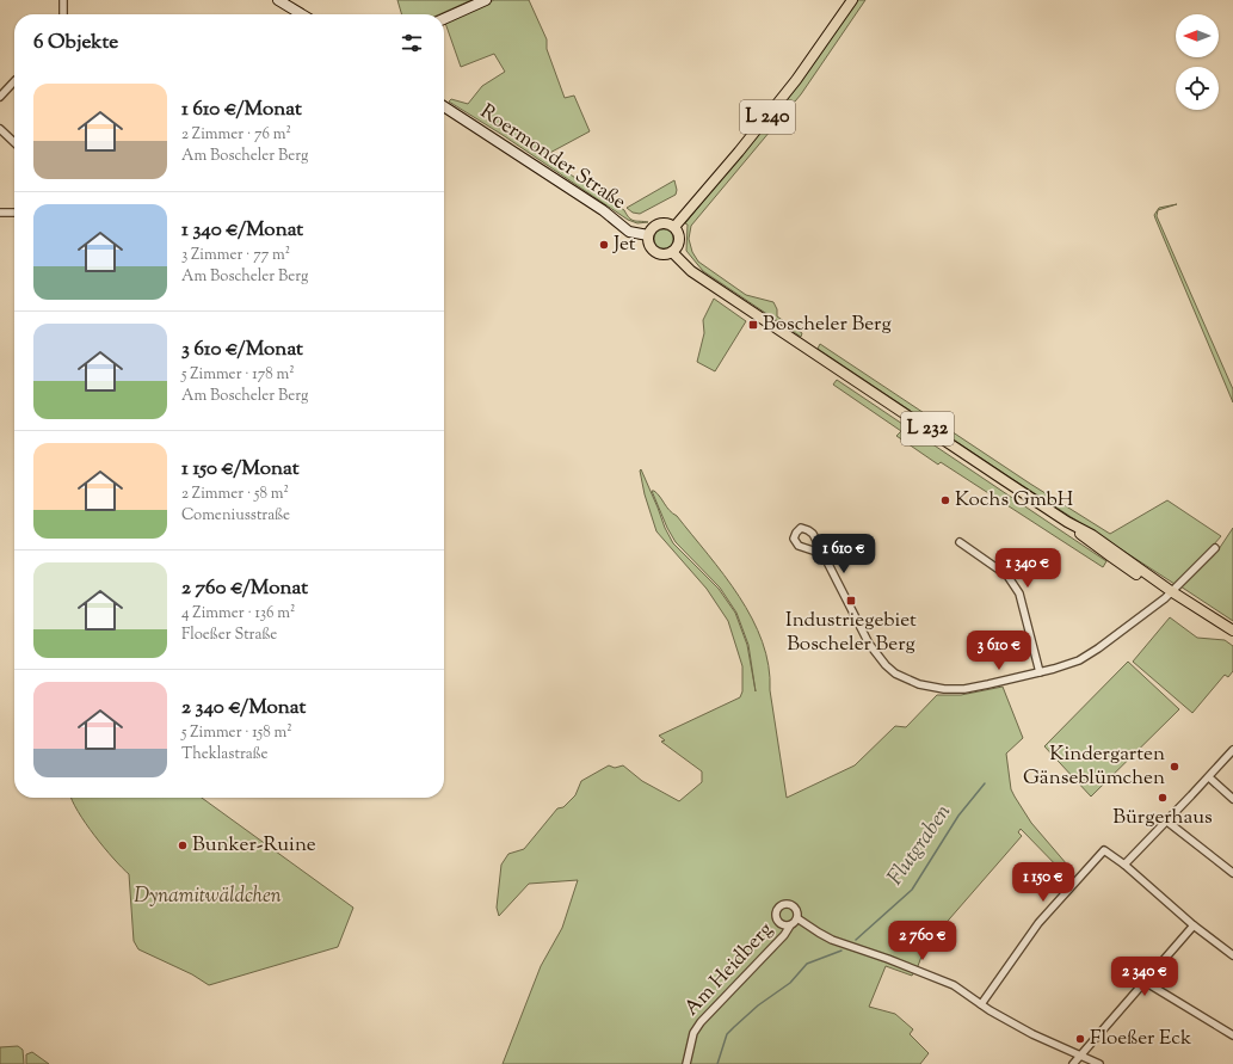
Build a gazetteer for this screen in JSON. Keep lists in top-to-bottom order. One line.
{"streets":{"main road":["L 240","Roermonder Straße","L 232"],"street":["Am Heidberg"]},"crossings":[["L 240","Roermonder Straße"],["L 240","L 232"],["Roermonder Straße","L 232"]],"water":["Flutgraben"],"parks":["Dynamitwäldchen"],"places":{"other":["Jet","Kochs GmbH","Kindergarten Gänseblümchen","Bürgerhaus","Bunker-Ruine","Floeßer Eck"],"transit":["Boscheler Berg","Industriegebiet Boscheler Berg"]},"north":"left","page":{"heading":"6 Objekte","list":[{"name":"1 610 €/Monat","note":"2 Zimmer · 76 m² · Am Boscheler Berg"},{"name":"1 340 €/Monat","note":"3 Zimmer · 77 m² · Am Boscheler Berg"},{"name":"3 610 €/Monat","note":"5 Zimmer · 178 m² · Am Boscheler Berg"},{"name":"1 150 €/Monat","note":"2 Zimmer · 58 m² · Comeniusstraße"},{"name":"2 760 €/Monat","note":"4 Zimmer · 136 m² · Floeßer Straße"},{"name":"2 340 €/Monat","note":"5 Zimmer · 158 m² · Theklastraße"}],"price":["1 610 €","1 340 €","3 610 €","1 150 €","2 760 €","2 340 €"]}}
